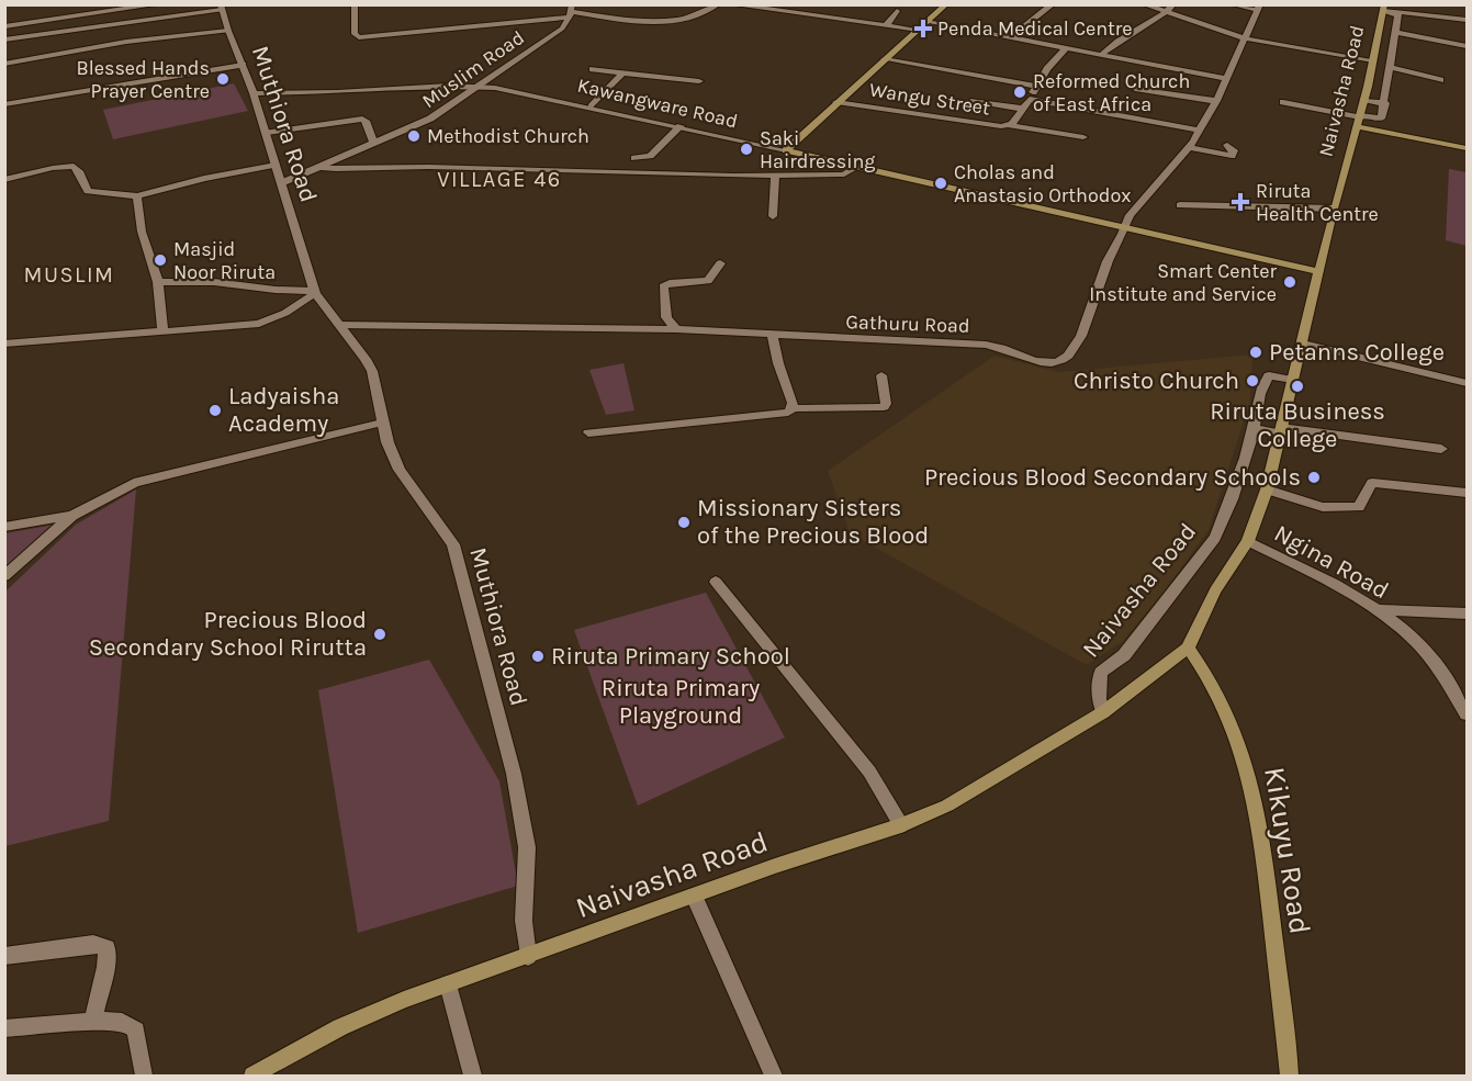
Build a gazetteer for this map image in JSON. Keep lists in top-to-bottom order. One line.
{"streets":{"main road":["Naivasha Road","Kawangware Road","Kikuyu Road"],"street":["Muslim Road","Wangu Street","Muthiora Road","Gathuru Road","Ngina Road"]},"crossings":[["Muslim Road","Kawangware Road"],["Muslim Road","Muthiora Road"],["Naivasha Road","Kawangware Road"],["Naivasha Road","Muthiora Road"],["Naivasha Road","Ngina Road"],["Naivasha Road","Kikuyu Road"],["Kawangware Road","Muthiora Road"],["Kawangware Road","Gathuru Road"],["Muthiora Road","Gathuru Road"]],"districts":["VILLAGE 46","MUSLIM"],"parks":["Riruta Primary Playground"],"places":{"health":["Penda Medical Centre","Riruta Health Centre"],"other":["Blessed Hands Prayer Centre","Reformed Church of East Africa","Methodist Church","Saki Hairdressing","Cholas and Anastasio Orthodox","Masjid Noor Riruta","Smart Center Institute and Service","Petanns College","Christo Church","Riruta Business College","Ladyaisha Academy","Precious Blood Secondary Schools","Missionary Sisters of the Precious Blood","Precious Blood Secondary School Rirutta","Riruta Primary School"]}}
